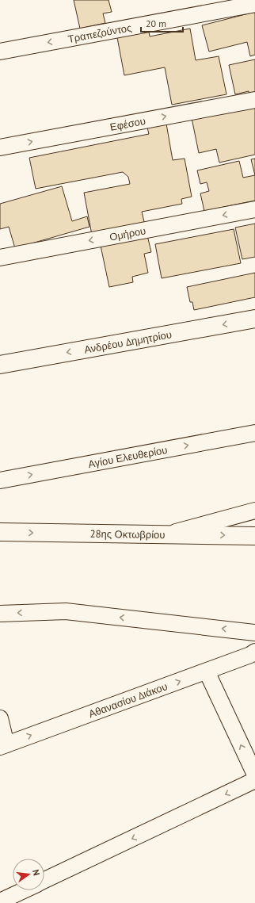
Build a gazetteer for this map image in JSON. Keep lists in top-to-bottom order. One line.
{"streets":{"main road":["Ανδρέου Δημητρίου","28ης Οκτωβρίου"],"street":["Τραπεζούντος","Εφέσου","Ομήρου","Αγίου Ελευθερίου","Αθανασίου Διάκου"]},"one_way":["Τραπεζούντος","Εφέσου","Ομήρου","Ανδρέου Δημητρίου","28ης Οκτωβρίου"],"scale_bar":"20 m","north":"right"}
